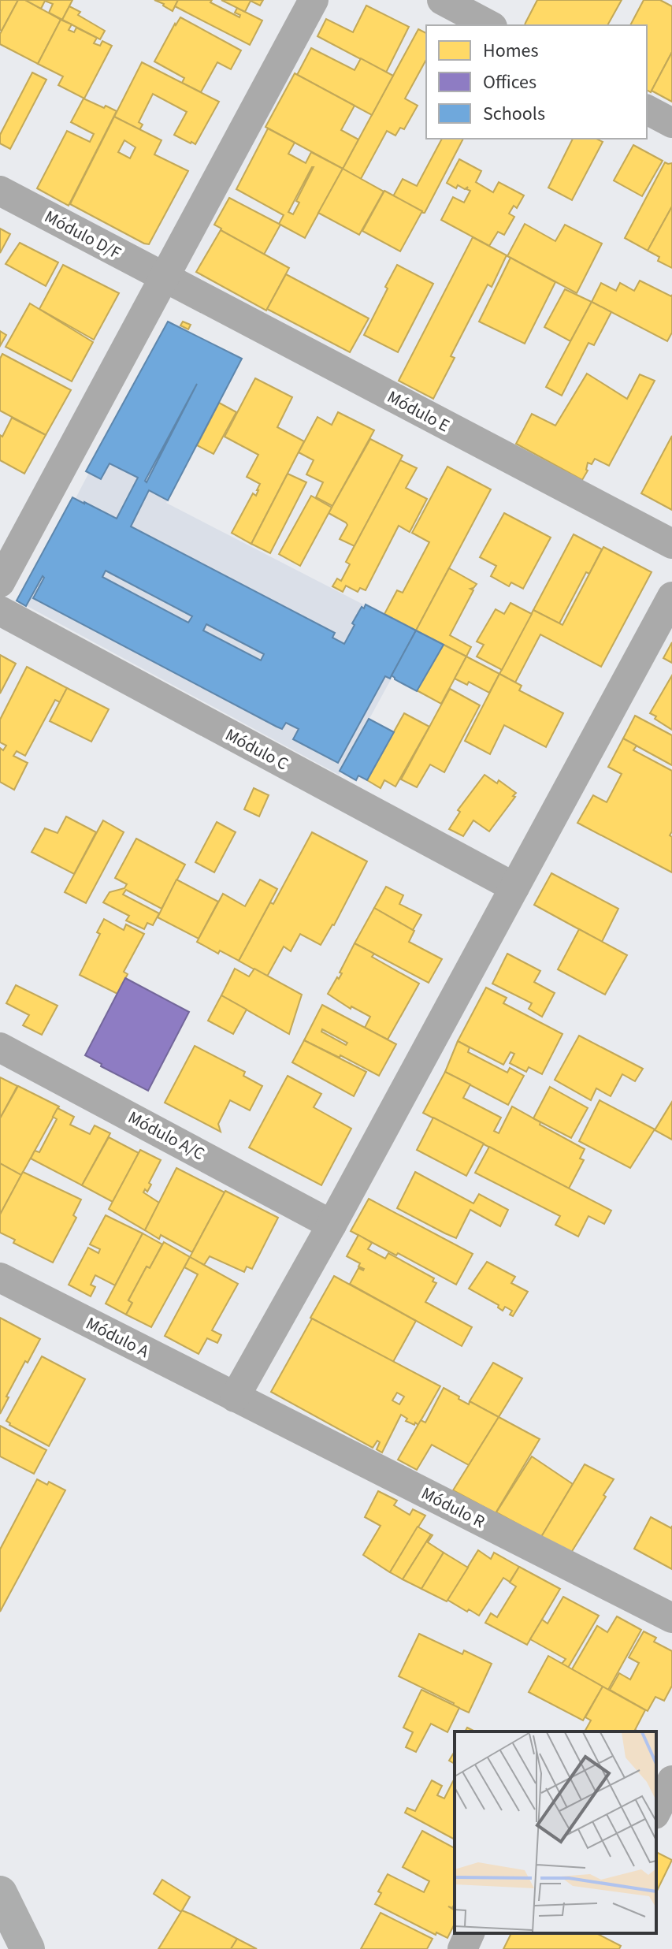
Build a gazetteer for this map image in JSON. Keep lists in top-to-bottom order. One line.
{"streets":{"street":["Módulo D/F","Módulo E","Módulo C","Módulo A/C","Módulo A","Módulo R"]},"crossings":[["Módulo D/F","Módulo E"],["Módulo A","Módulo R"]],"legend":["Homes","Offices","Schools"]}
